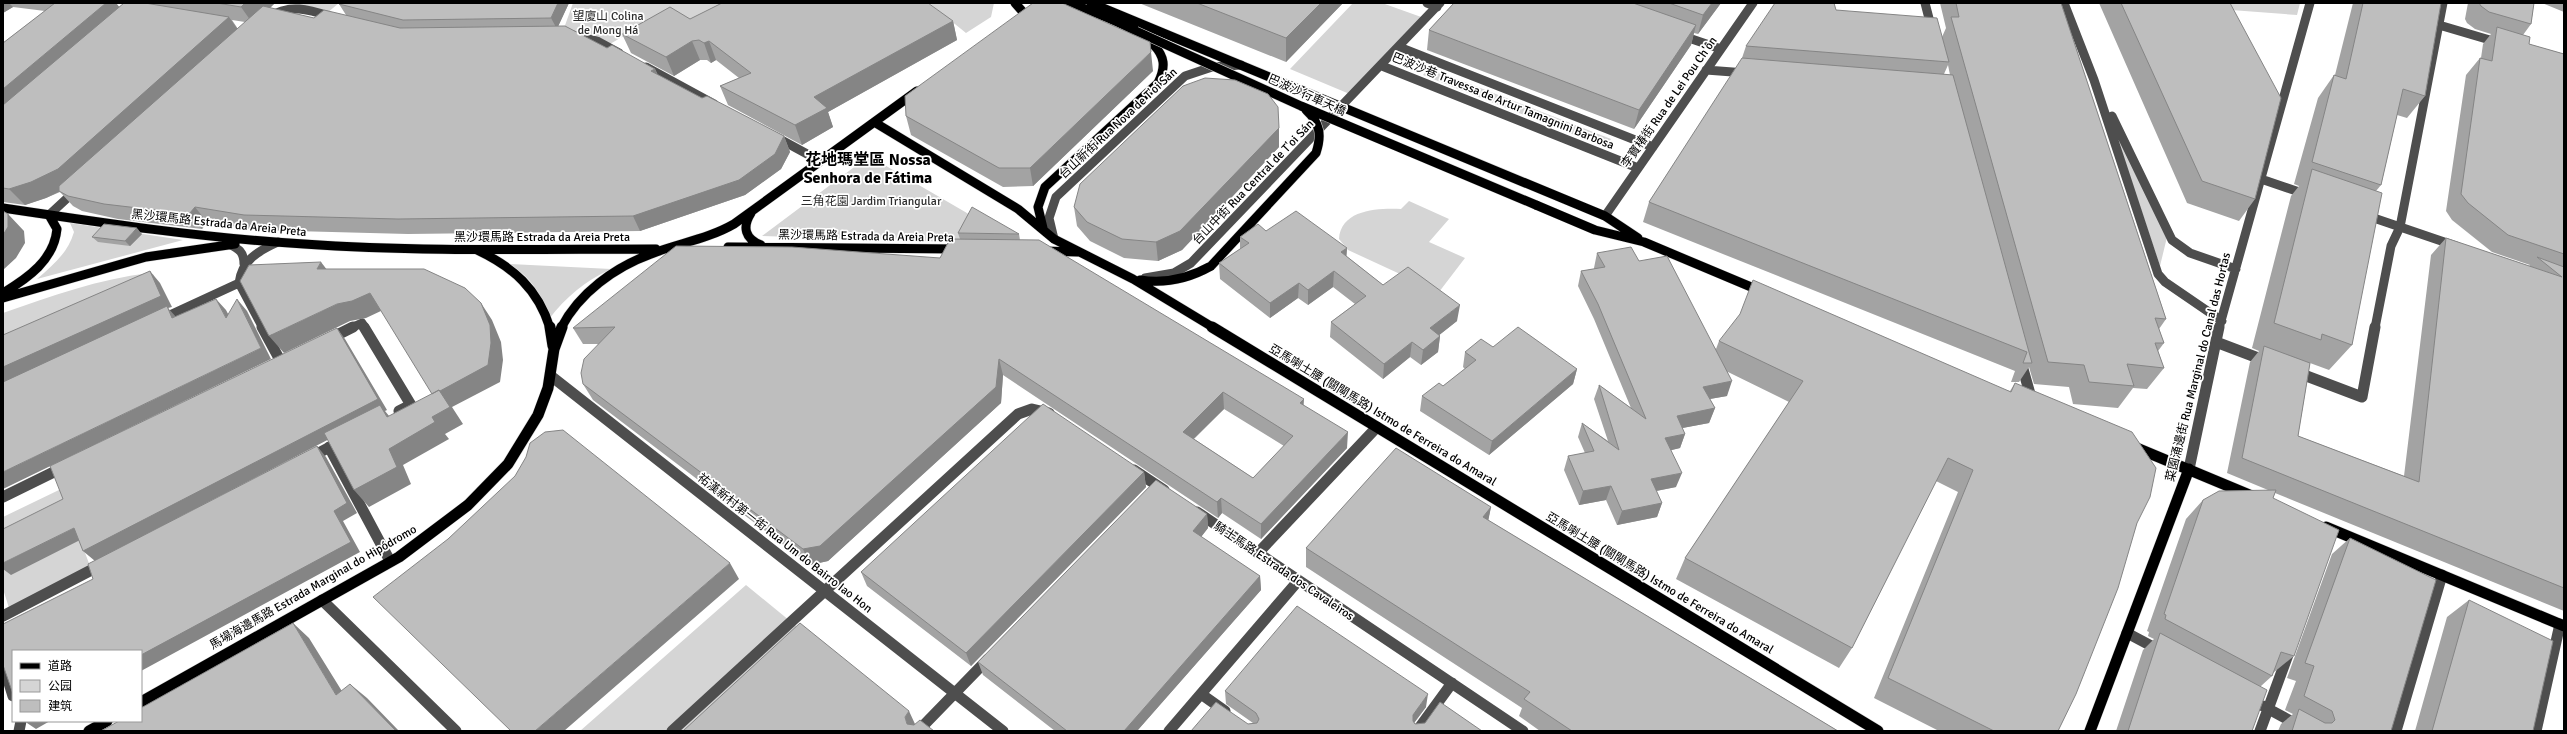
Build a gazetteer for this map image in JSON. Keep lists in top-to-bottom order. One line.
{"streets":{"main road":["巴波沙行車天橋","黑沙環馬路 Estrada da Areia Preta","菜園涌邊街 Rua Marginal do Canal das Hortas","亞馬喇土腰 (關閘馬路) Istmo de Ferreira do Amaral","馬場海邊馬路 Estrada Marginal do Hipódromo"],"street":["巴波沙巷 Travessa de Artur Tamagnini Barbosa","李寶椿街 Rua de Lei Pou Ch'ôn","台山新街 Rua Nova de T'oi Sán","台山中街 Rua Central de T'oi Sán","祐漢新村第一街 Rua Um do Bairro Iao Hon","騎士馬路 Estrada dos Cavaleiros"]},"crossings":[["巴波沙巷 Travessa de Artur Tamagnini Barbosa","李寶椿街 Rua de Lei Pou Ch'ôn"],["巴波沙巷 Travessa de Artur Tamagnini Barbosa","台山中街 Rua Central de T'oi Sán"],["台山新街 Rua Nova de T'oi Sán","亞馬喇土腰 (關閘馬路) Istmo de Ferreira do Amaral"],["台山中街 Rua Central de T'oi Sán","亞馬喇土腰 (關閘馬路) Istmo de Ferreira do Amaral"],["黑沙環馬路 Estrada da Areia Preta","馬場海邊馬路 Estrada Marginal do Hipódromo"],["祐漢新村第一街 Rua Um do Bairro Iao Hon","馬場海邊馬路 Estrada Marginal do Hipódromo"]],"districts":["花地瑪堂區 Nossa Senhora de Fátima"],"parks":["望廈山 Colina de Mong Há","三角花園 Jardim Triangular"],"legend":["道路","公园","建筑"]}
